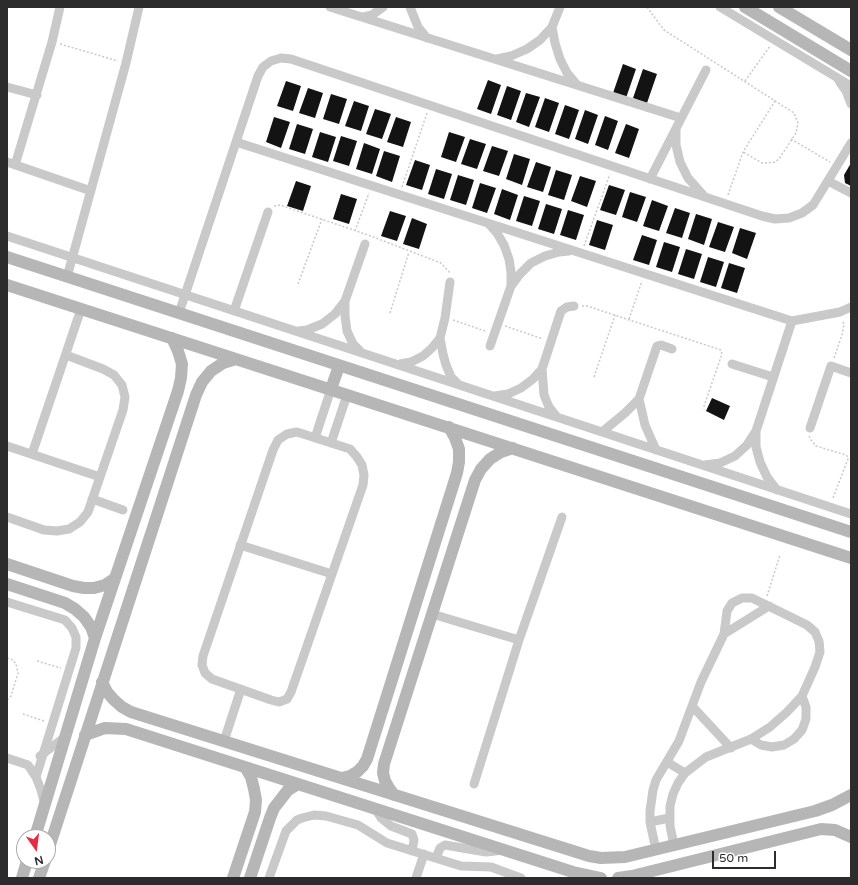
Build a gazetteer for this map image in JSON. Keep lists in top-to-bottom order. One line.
{"scale_bar":"50 m","north":"bottom"}
